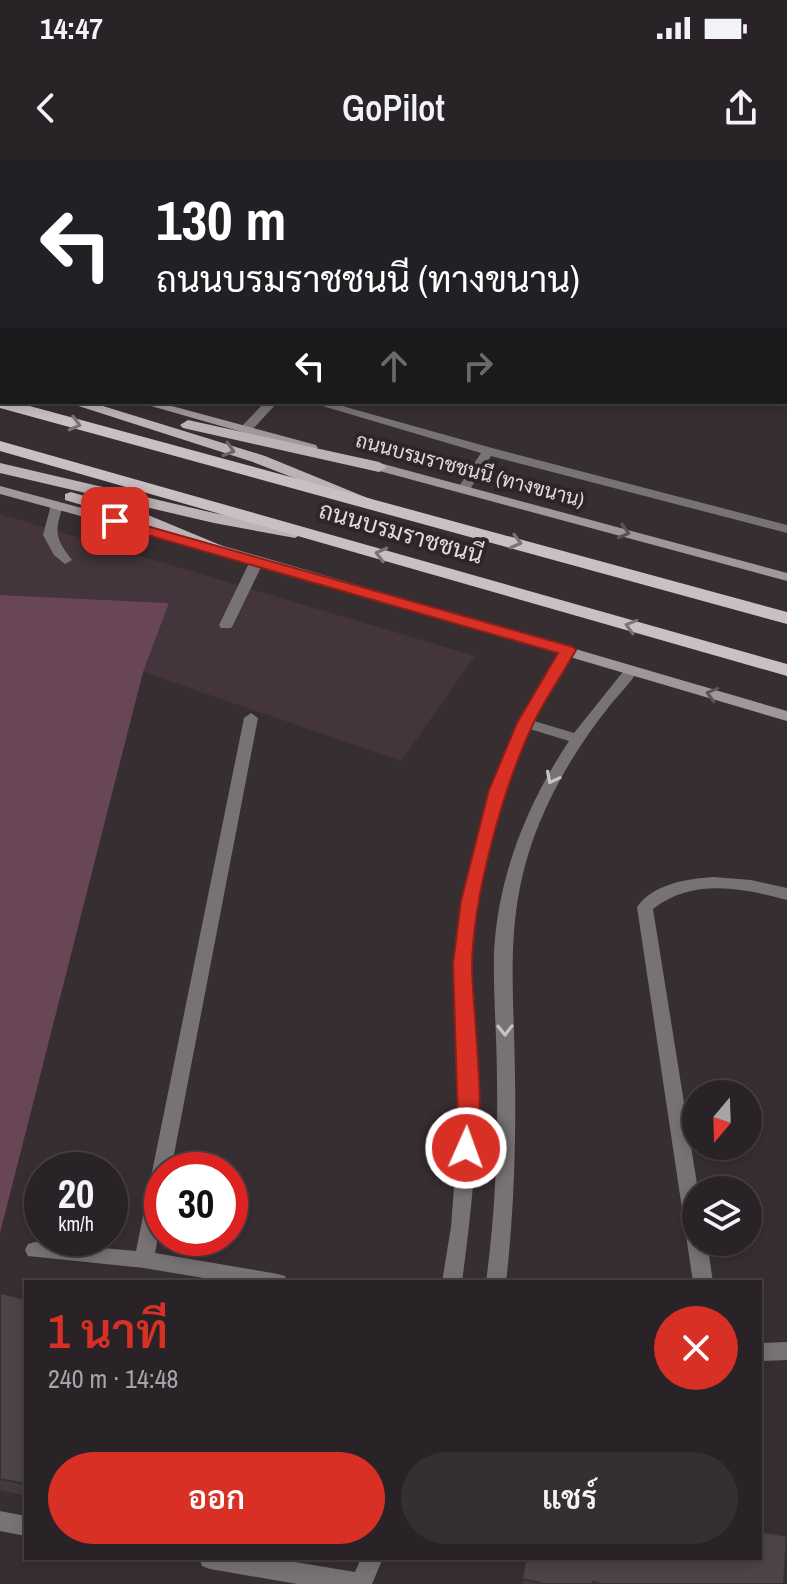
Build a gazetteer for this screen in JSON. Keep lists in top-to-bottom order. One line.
{"streets":{"highway":["ถนนบรมราชชนนี"],"main road":["ถนนบรมราชชนนี (ทางขนาน)"]},"north":"bottom","page":{"status":"14:47","header":"GoPilot","turn":["130 m","ถนนบรมราชชนนี (ทางขนาน)"],"speed":"20 km/h","limit":"30","heading":["1 นาที","240 m · 14:48"],"buttons":["ออก","แชร์"]}}
